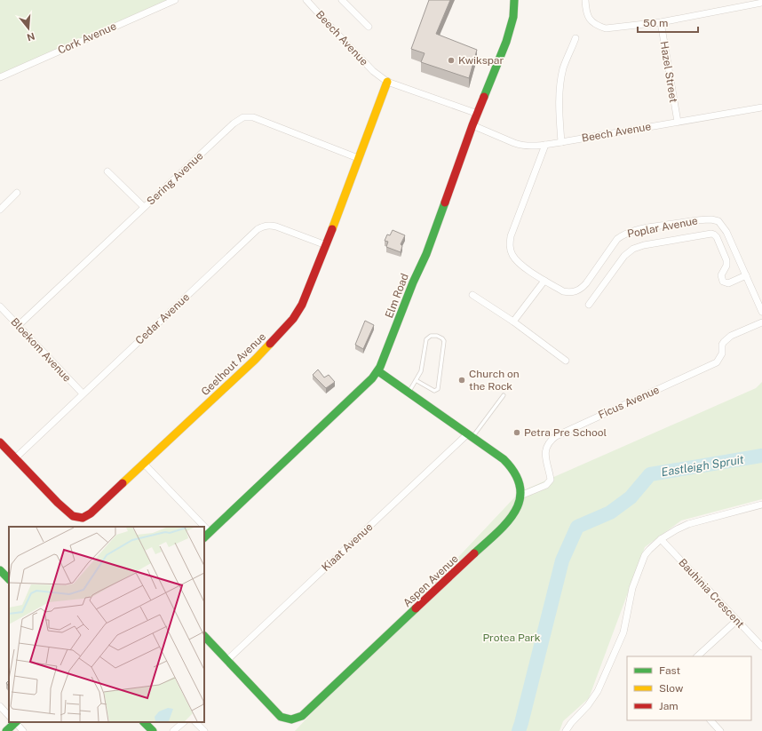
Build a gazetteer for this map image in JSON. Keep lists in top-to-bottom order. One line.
{"streets":{"street":["Cork Avenue","Beech Avenue","Hazel Street","Sering Avenue","Poplar Avenue","Elm Road","Cedar Avenue","Bloekom Avenue","Geelhout Avenue","Ficus Avenue","Kiaat Avenue","Aspen Avenue","Bauhinia Crescent"]},"crossings":[["Beech Avenue","Hazel Street"],["Beech Avenue","Poplar Avenue"],["Beech Avenue","Elm Road"],["Beech Avenue","Geelhout Avenue"],["Sering Avenue","Bloekom Avenue"],["Sering Avenue","Geelhout Avenue"],["Elm Road","Aspen Avenue"],["Cedar Avenue","Bloekom Avenue"],["Cedar Avenue","Geelhout Avenue"],["Ficus Avenue","Aspen Avenue"],["Kiaat Avenue","Aspen Avenue"]],"water":["Eastleigh Spruit"],"parks":["Protea Park"],"places":["Kwikspar","Church on the Rock","Petra Pre School"],"legend":["Fast","Slow","Jam"],"scale_bar":"50 m","north":"bottom"}
